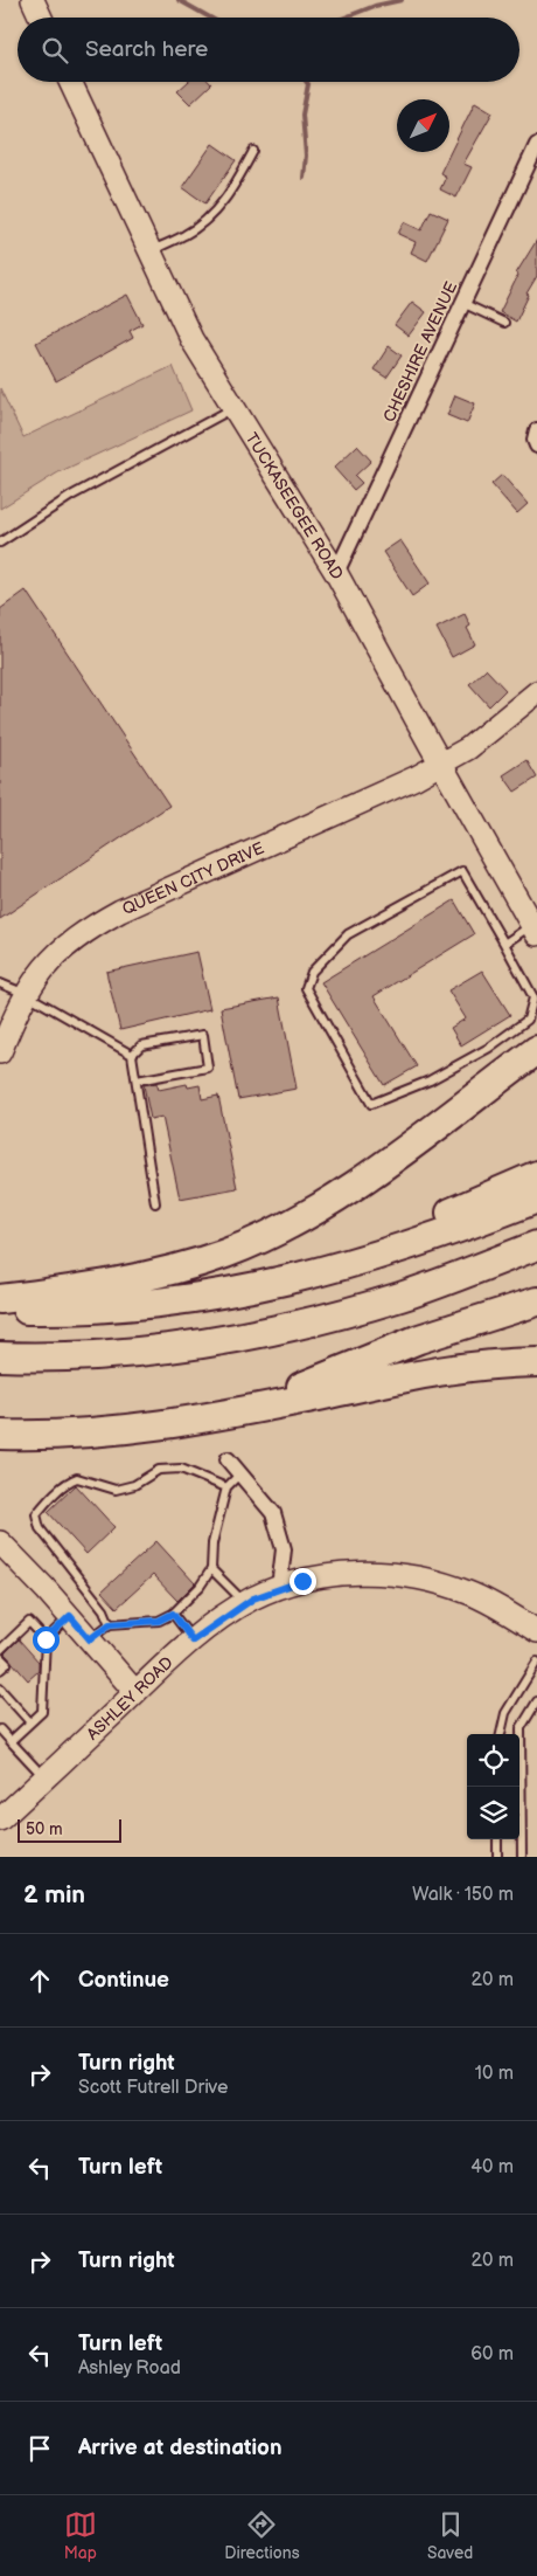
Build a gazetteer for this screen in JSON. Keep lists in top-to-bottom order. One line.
{"streets":{"street":["CHESHIRE AVENUE","TUCKASEEGEE ROAD","QUEEN CITY DRIVE","ASHLEY ROAD"]},"crossings":[["CHESHIRE AVENUE","TUCKASEEGEE ROAD"],["TUCKASEEGEE ROAD","QUEEN CITY DRIVE"]],"scale_bar":"50 m","north":"top right","page":{"search":"Search here","scale":"50 m","heading":["2 min","Walk · 150 m"],"list":[["Continue","20 m"],["Turn right","Scott Futrell Drive","10 m"],["Turn left","40 m"],["Turn right","20 m"],["Turn left","Ashley Road","60 m"],"Arrive at destination"],"nav":["Map","Directions","Saved"]}}
